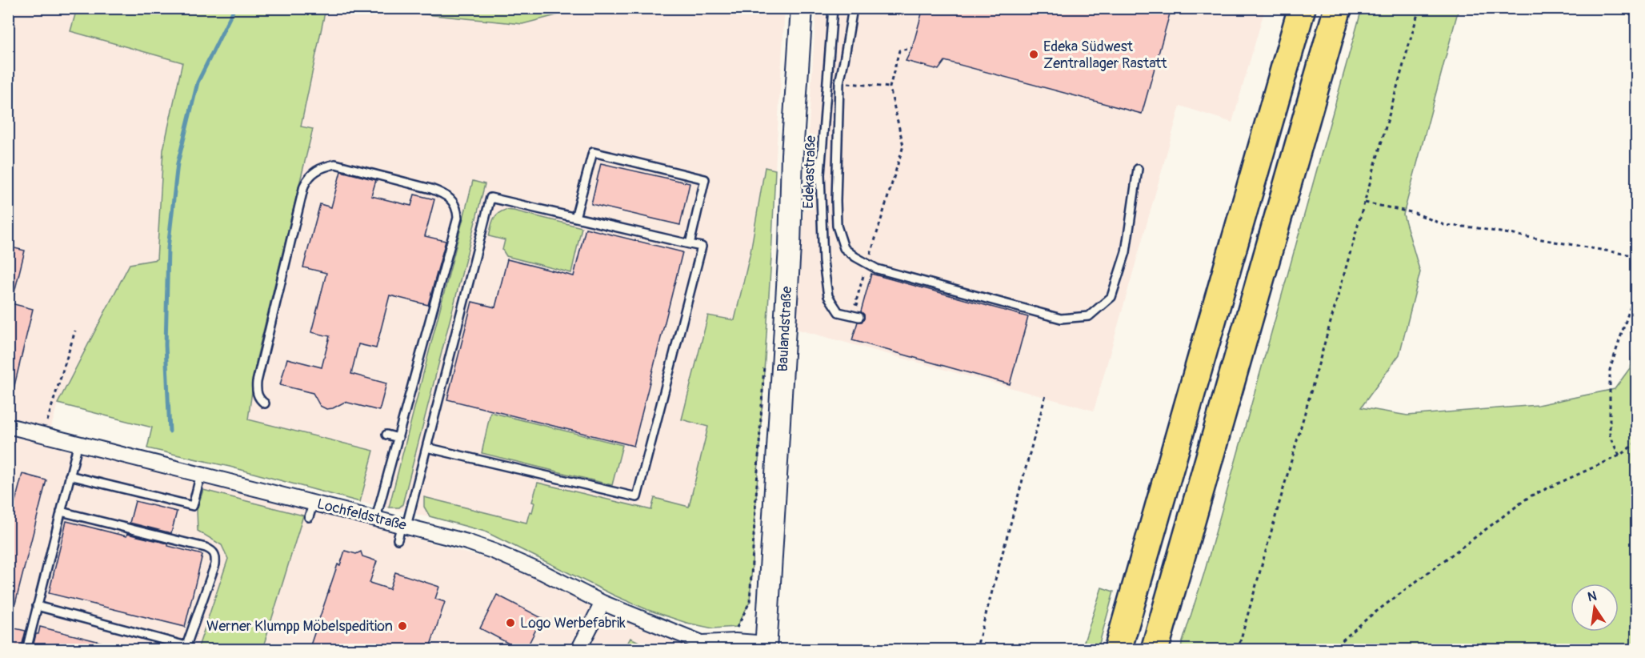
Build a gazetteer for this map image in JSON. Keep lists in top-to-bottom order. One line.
{"streets":{"street":["Baulandstraße","Lochfeldstraße"],"lane":["Edekastraße"]},"crossings":[["Baulandstraße","Lochfeldstraße"]],"places":["Edeka Südwest Zentrallager Rastatt","Logo Werbefabrik","Werner Klumpp Möbelspedition"],"north":"top"}
